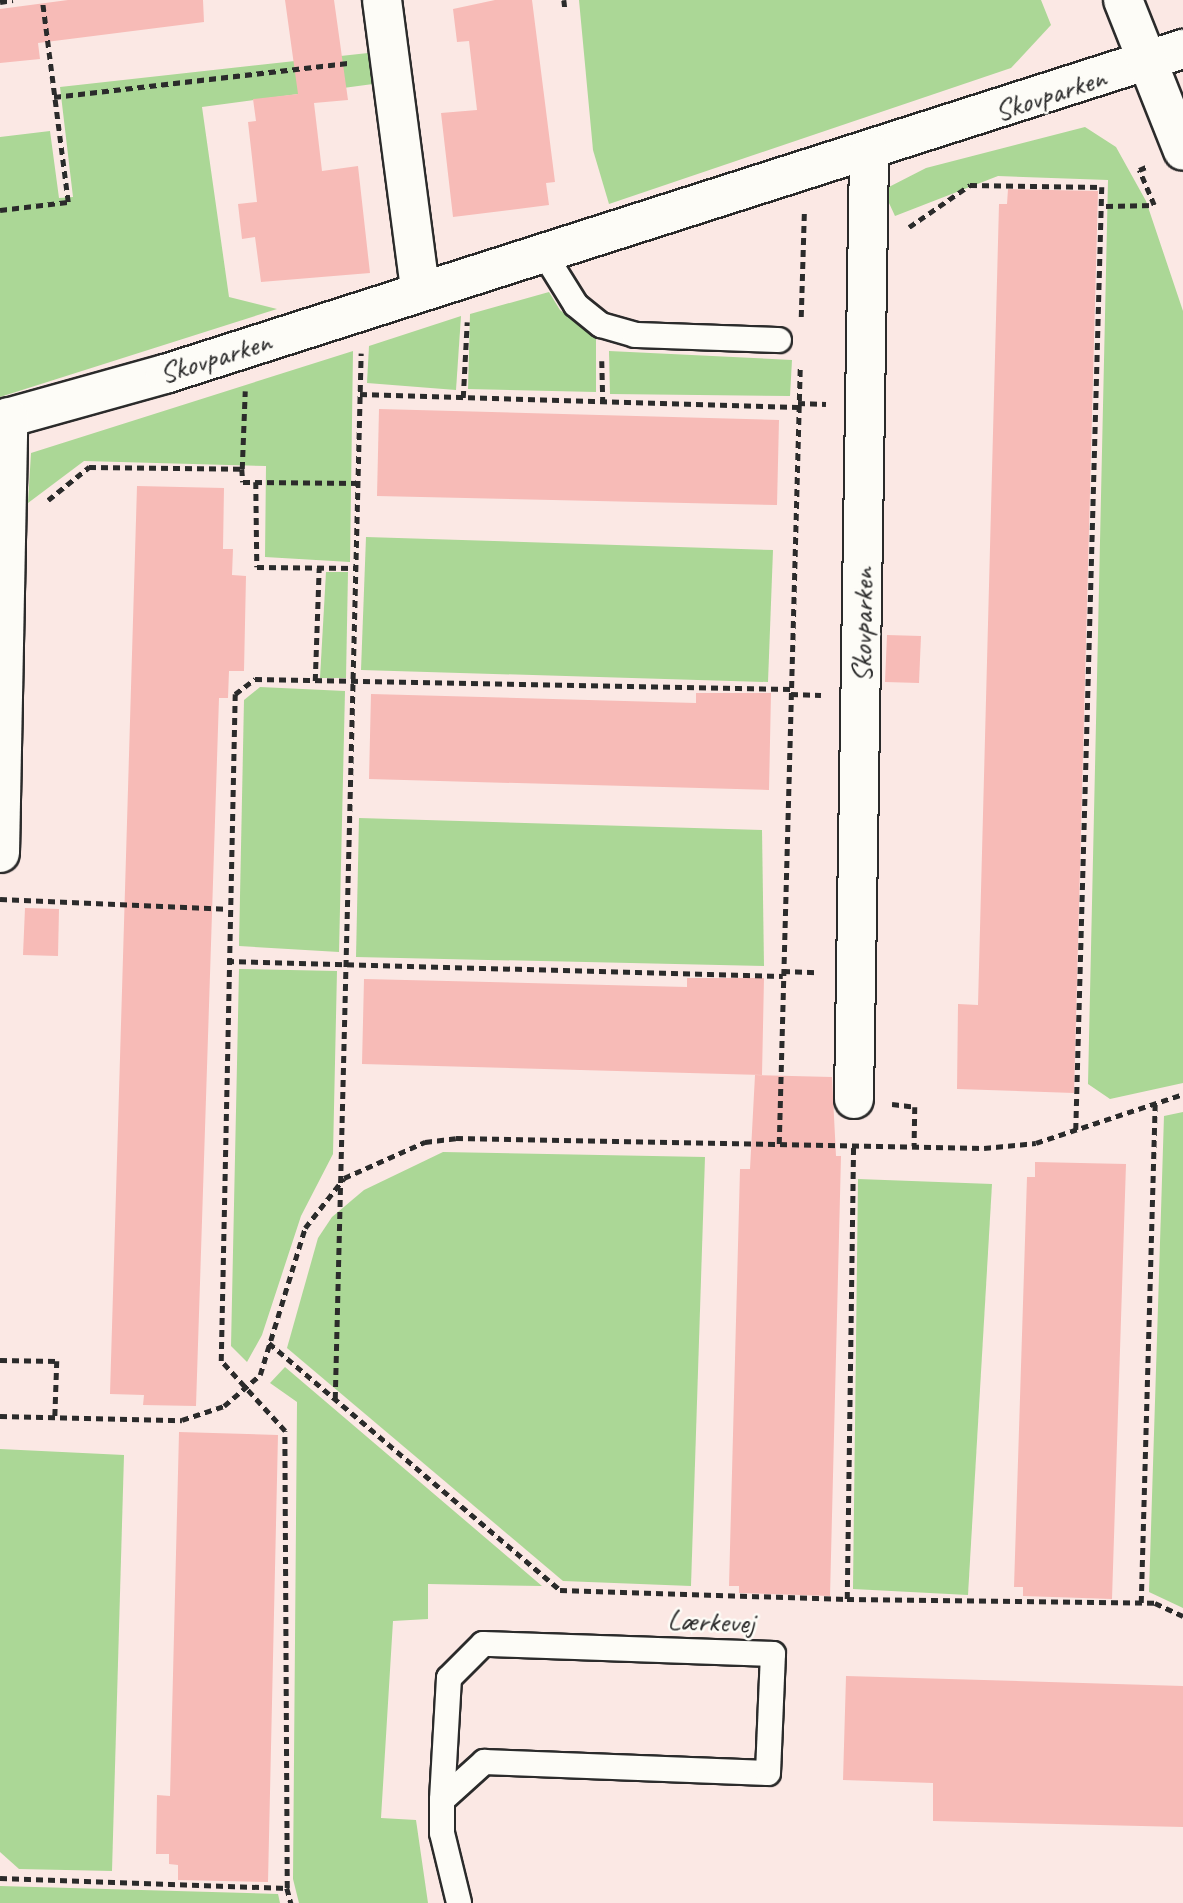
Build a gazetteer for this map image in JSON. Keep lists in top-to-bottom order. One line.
{"streets":{"street":["Skovparken"],"lane":["Lærkevej"]}}
